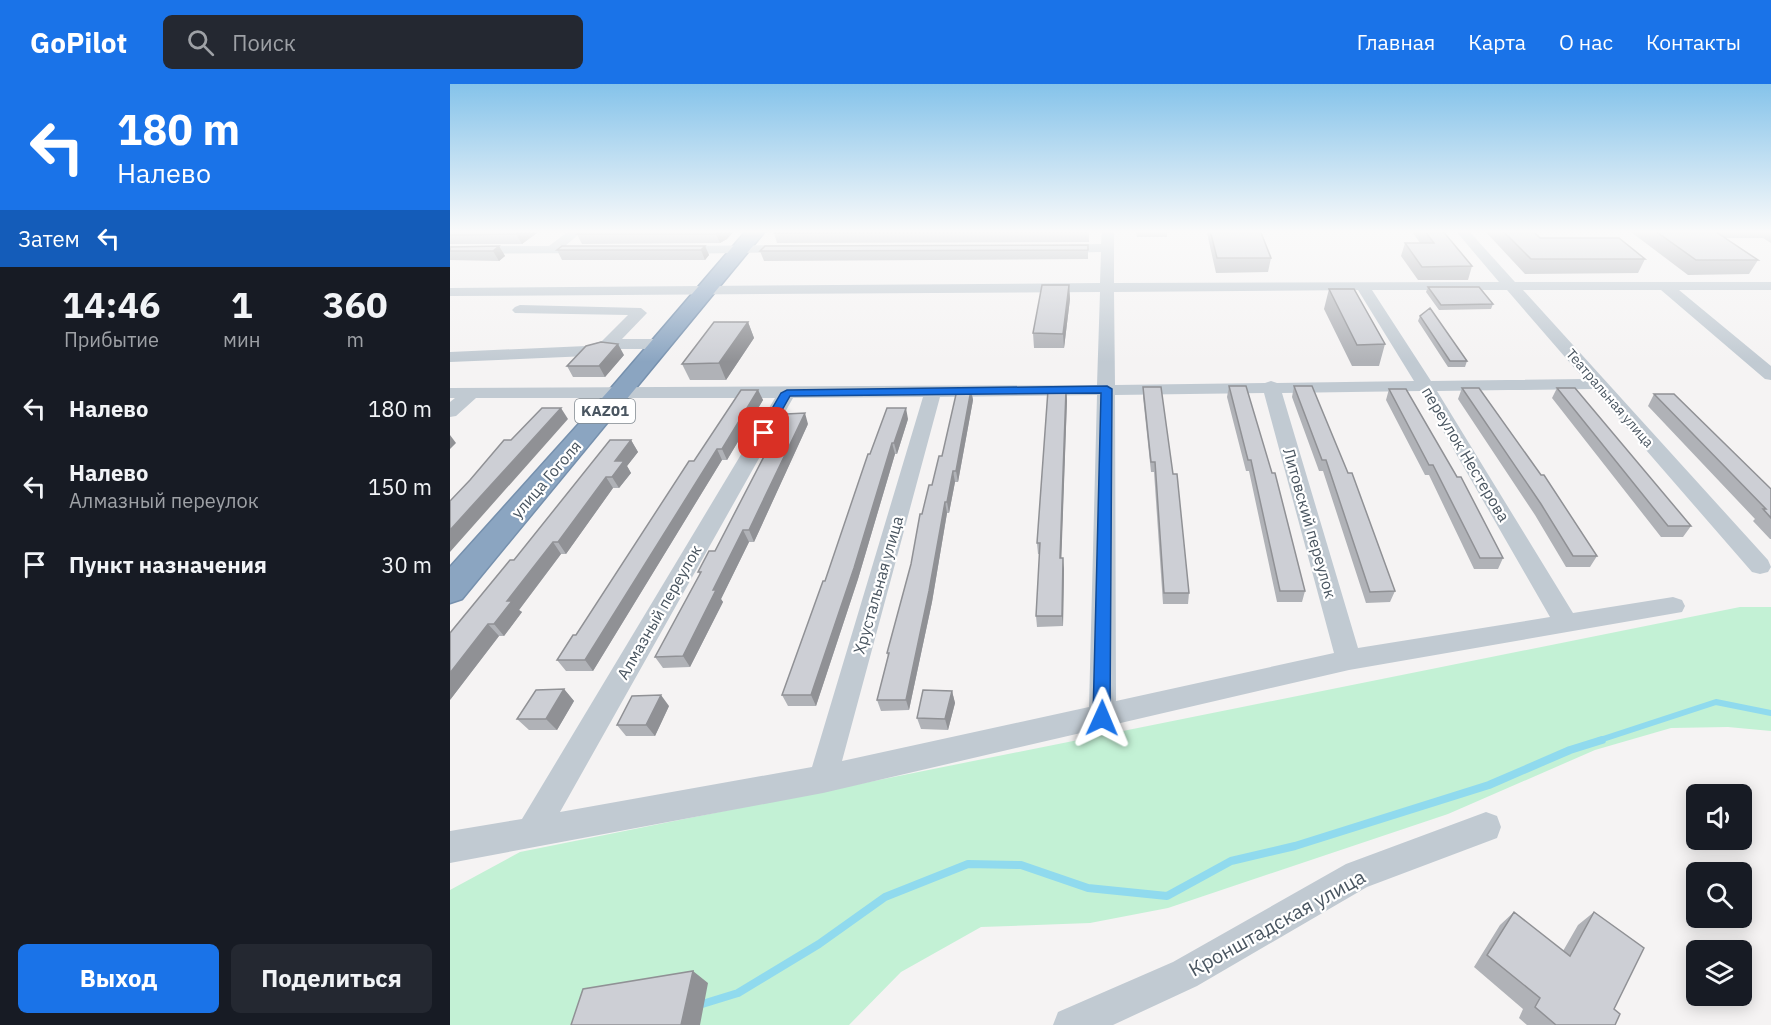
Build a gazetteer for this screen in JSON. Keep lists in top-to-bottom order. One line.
{"streets":{"highway":["KАZ01","улица Гоголя"],"street":["Театральная улица","переулок Нестерова","Литовский переулок","Хрустальная улица","Алмазный переулок","Кронштадская улица"]},"page":{"header":"GoPilot","search":"Поиск","nav":["Главная","Карта","О нас","Контакты"],"turn":["180 m","Налево"],"then":"Затем","eta":["14:46","Прибытие","1","мин","360","m"],"list":[{"name":"Налево","value":"180 m"},{"name":"Налево","note":"Алмазный переулок","value":"150 m"},{"name":"Пункт назначения","value":"30 m"}],"buttons":["Выход","Поделиться"]}}
